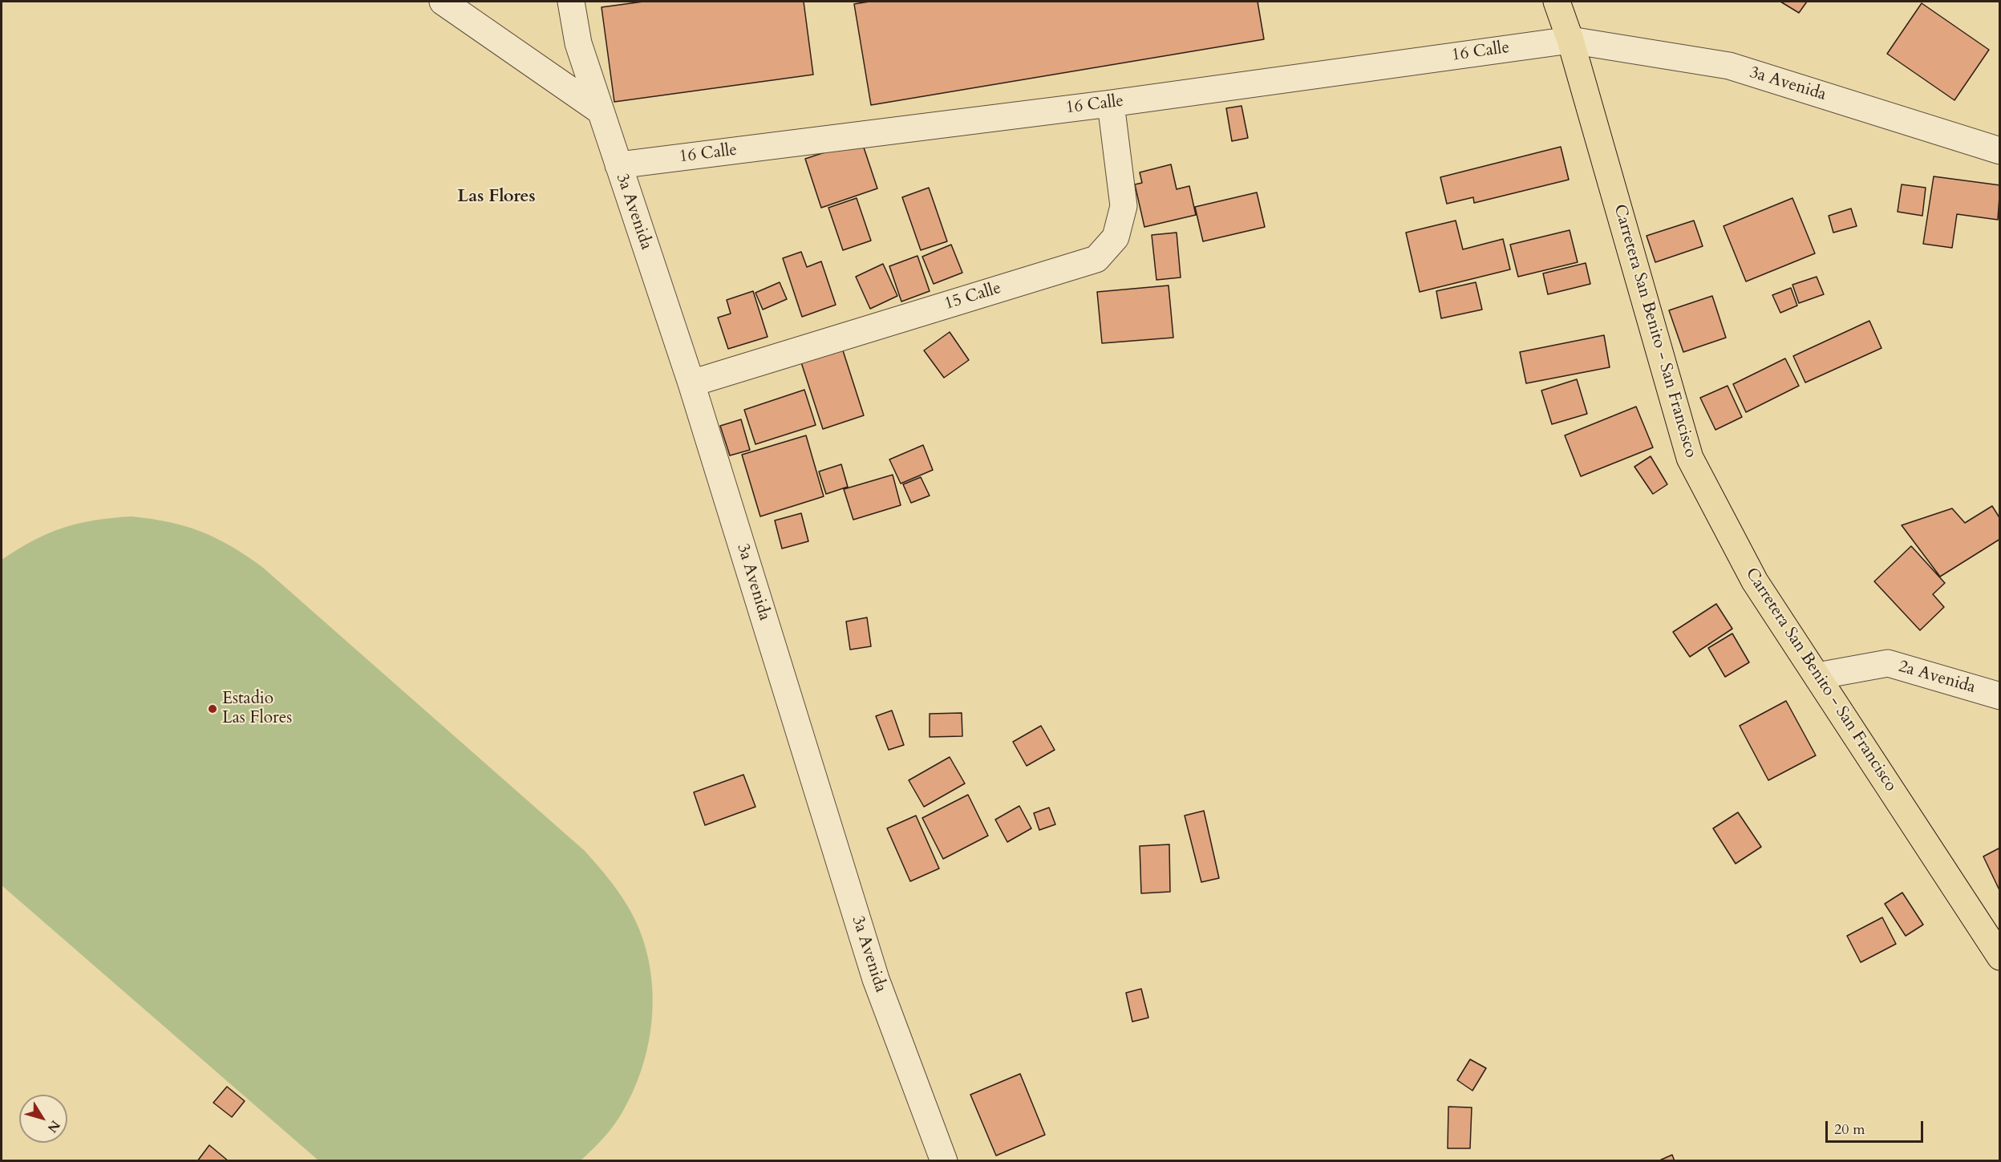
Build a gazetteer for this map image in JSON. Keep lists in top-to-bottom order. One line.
{"streets":{"main road":["Carretera San Benito - San Francisco"],"street":["16 Calle","3a Avenida","15 Calle","2a Avenida"]},"crossings":[["16 Calle","3a Avenida"],["16 Calle","15 Calle"],["16 Calle","Carretera San Benito - San Francisco"],["3a Avenida","15 Calle"],["3a Avenida","Carretera San Benito - San Francisco"],["Carretera San Benito - San Francisco","2a Avenida"]],"districts":["Las Flores"],"places":["Estadio Las Flores"],"scale_bar":"20 m","north":"bottom right"}
